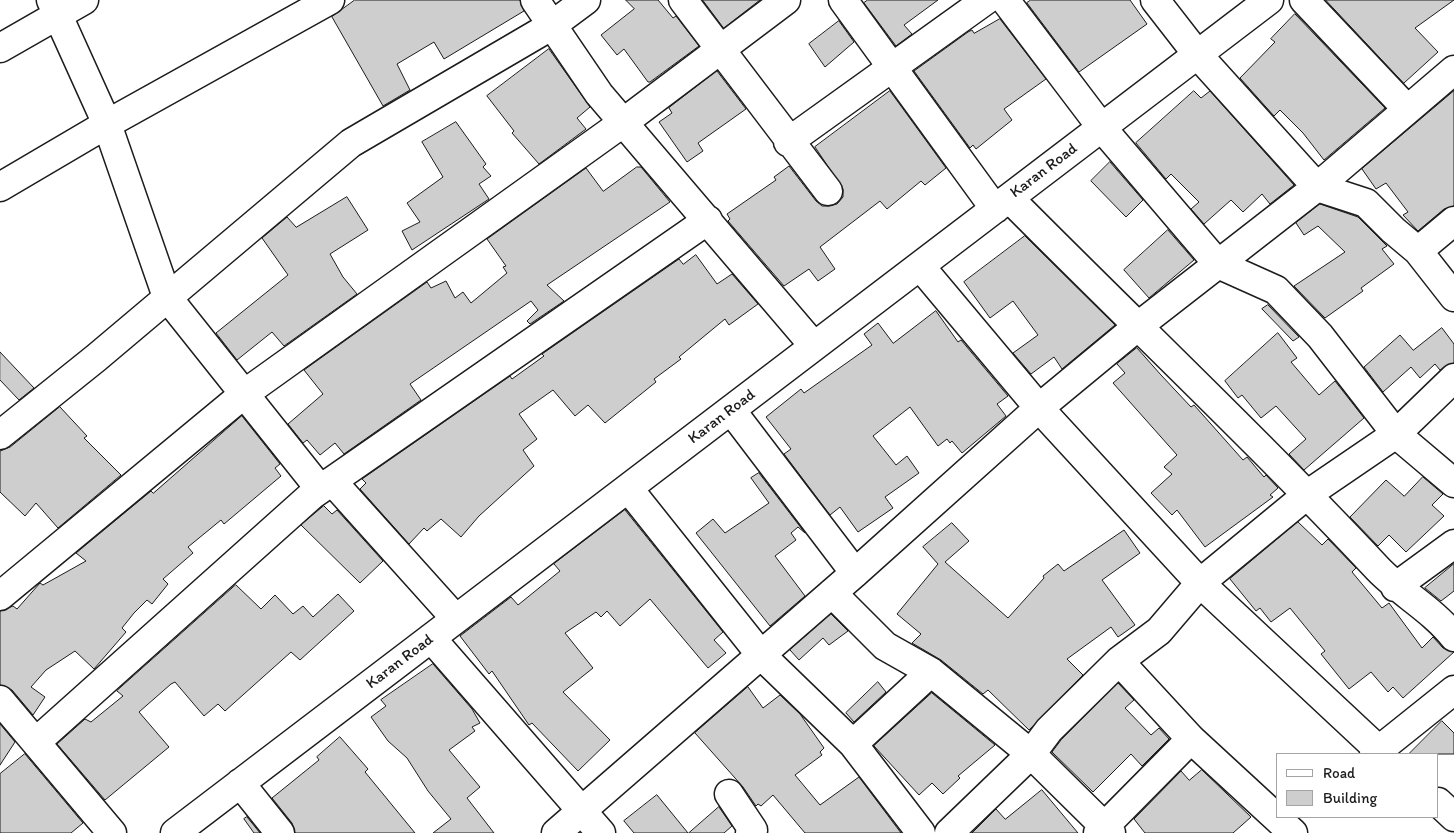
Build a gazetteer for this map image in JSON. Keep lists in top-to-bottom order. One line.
{"streets":{"street":["Karan Road"]},"legend":["Road","Building"]}
